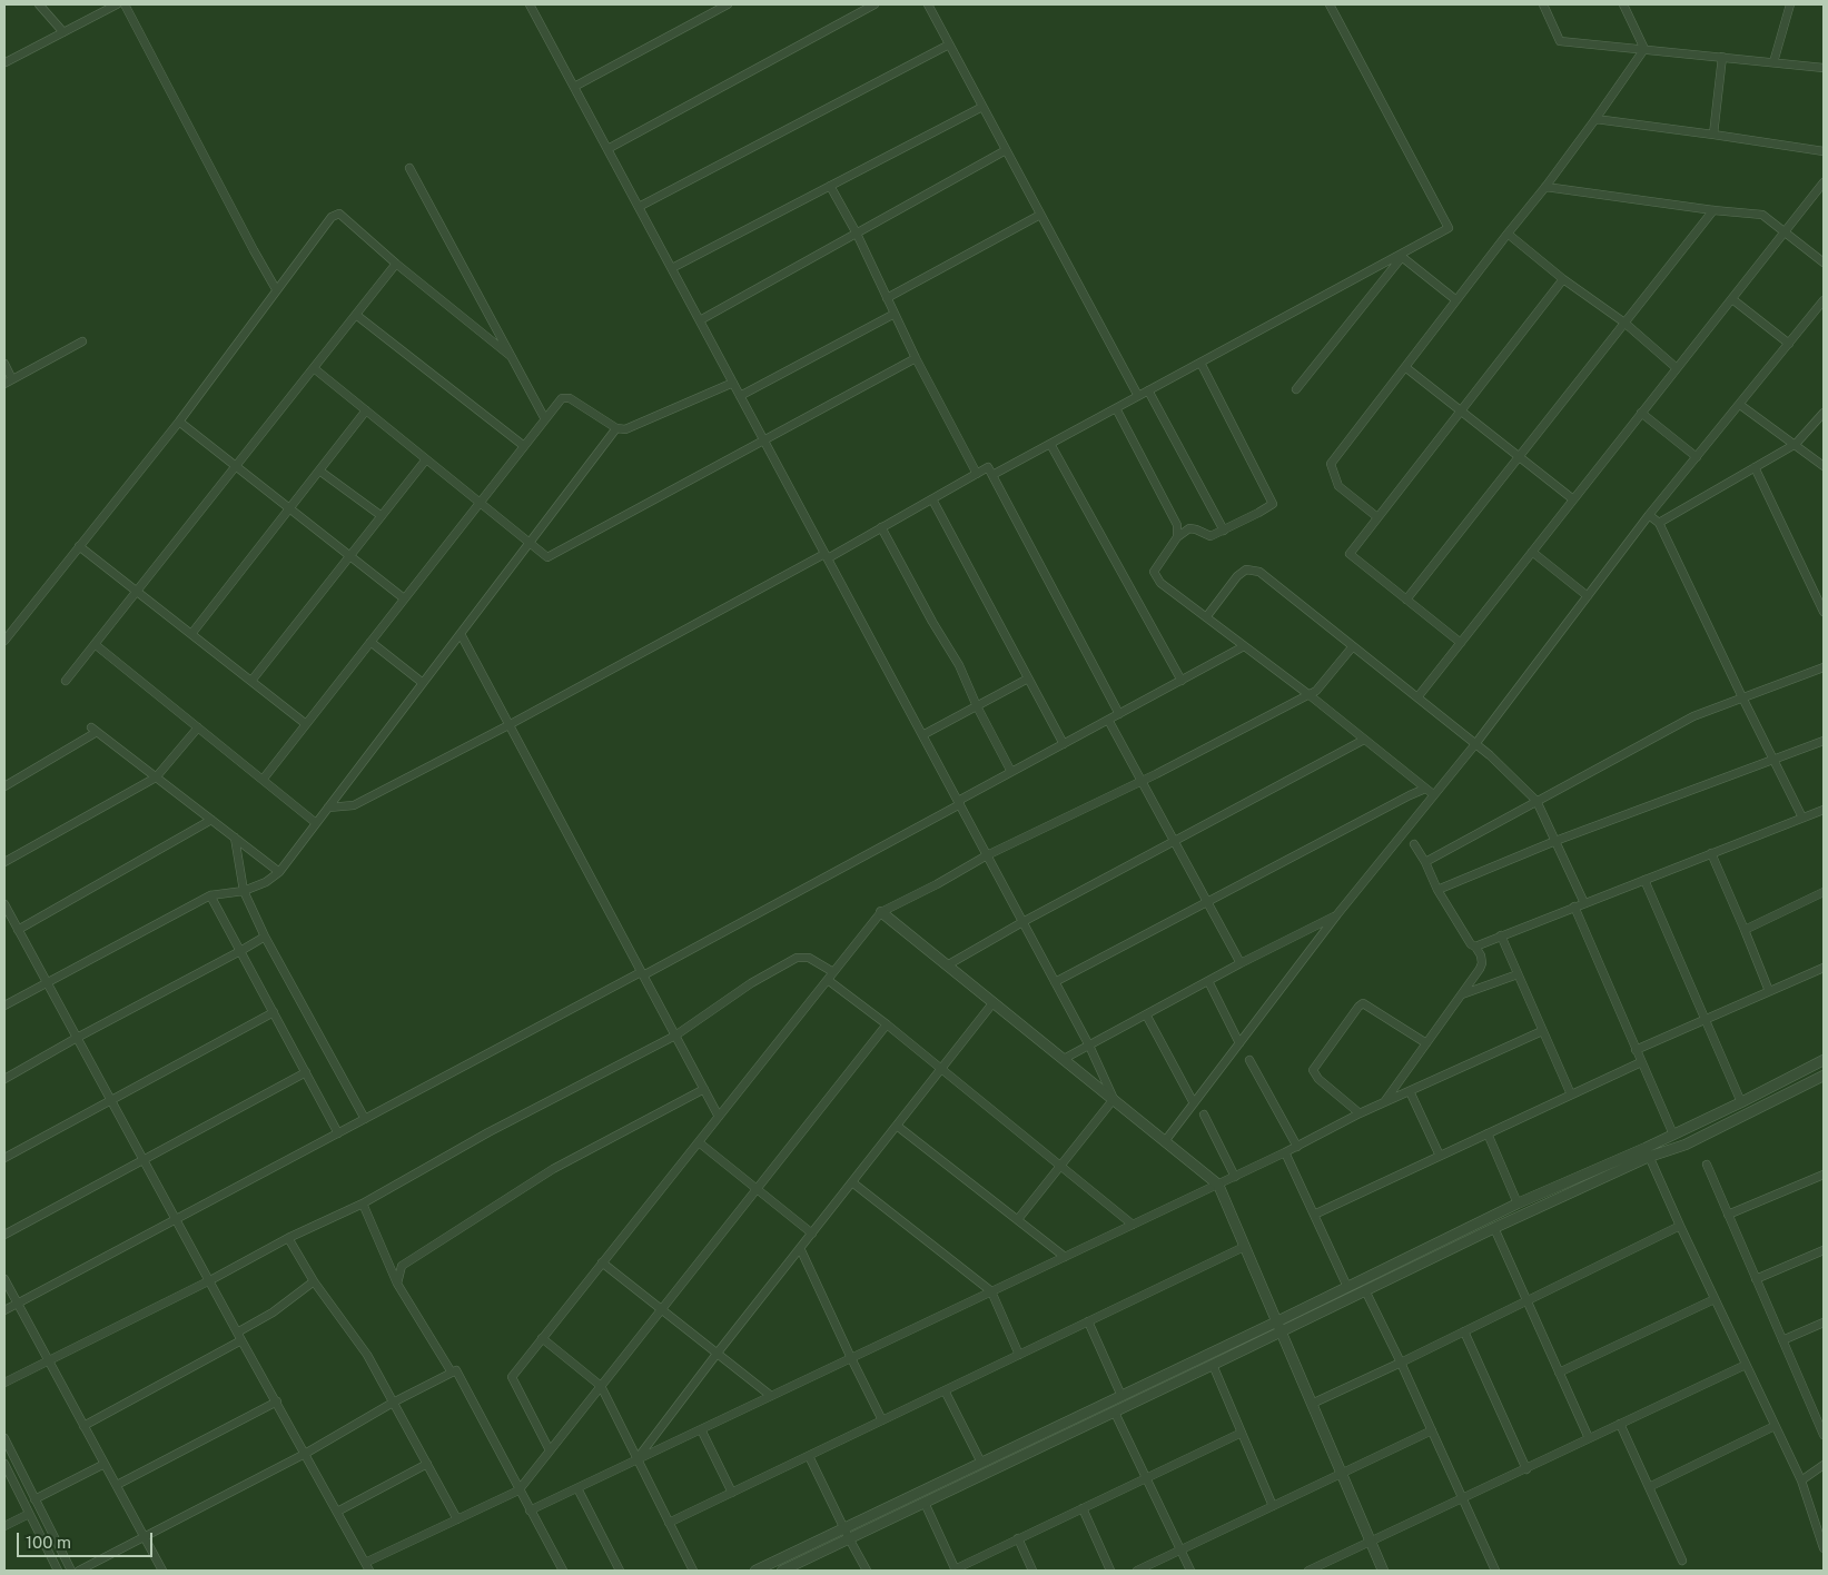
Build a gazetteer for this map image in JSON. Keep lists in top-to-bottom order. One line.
{"scale_bar":"100 m"}
